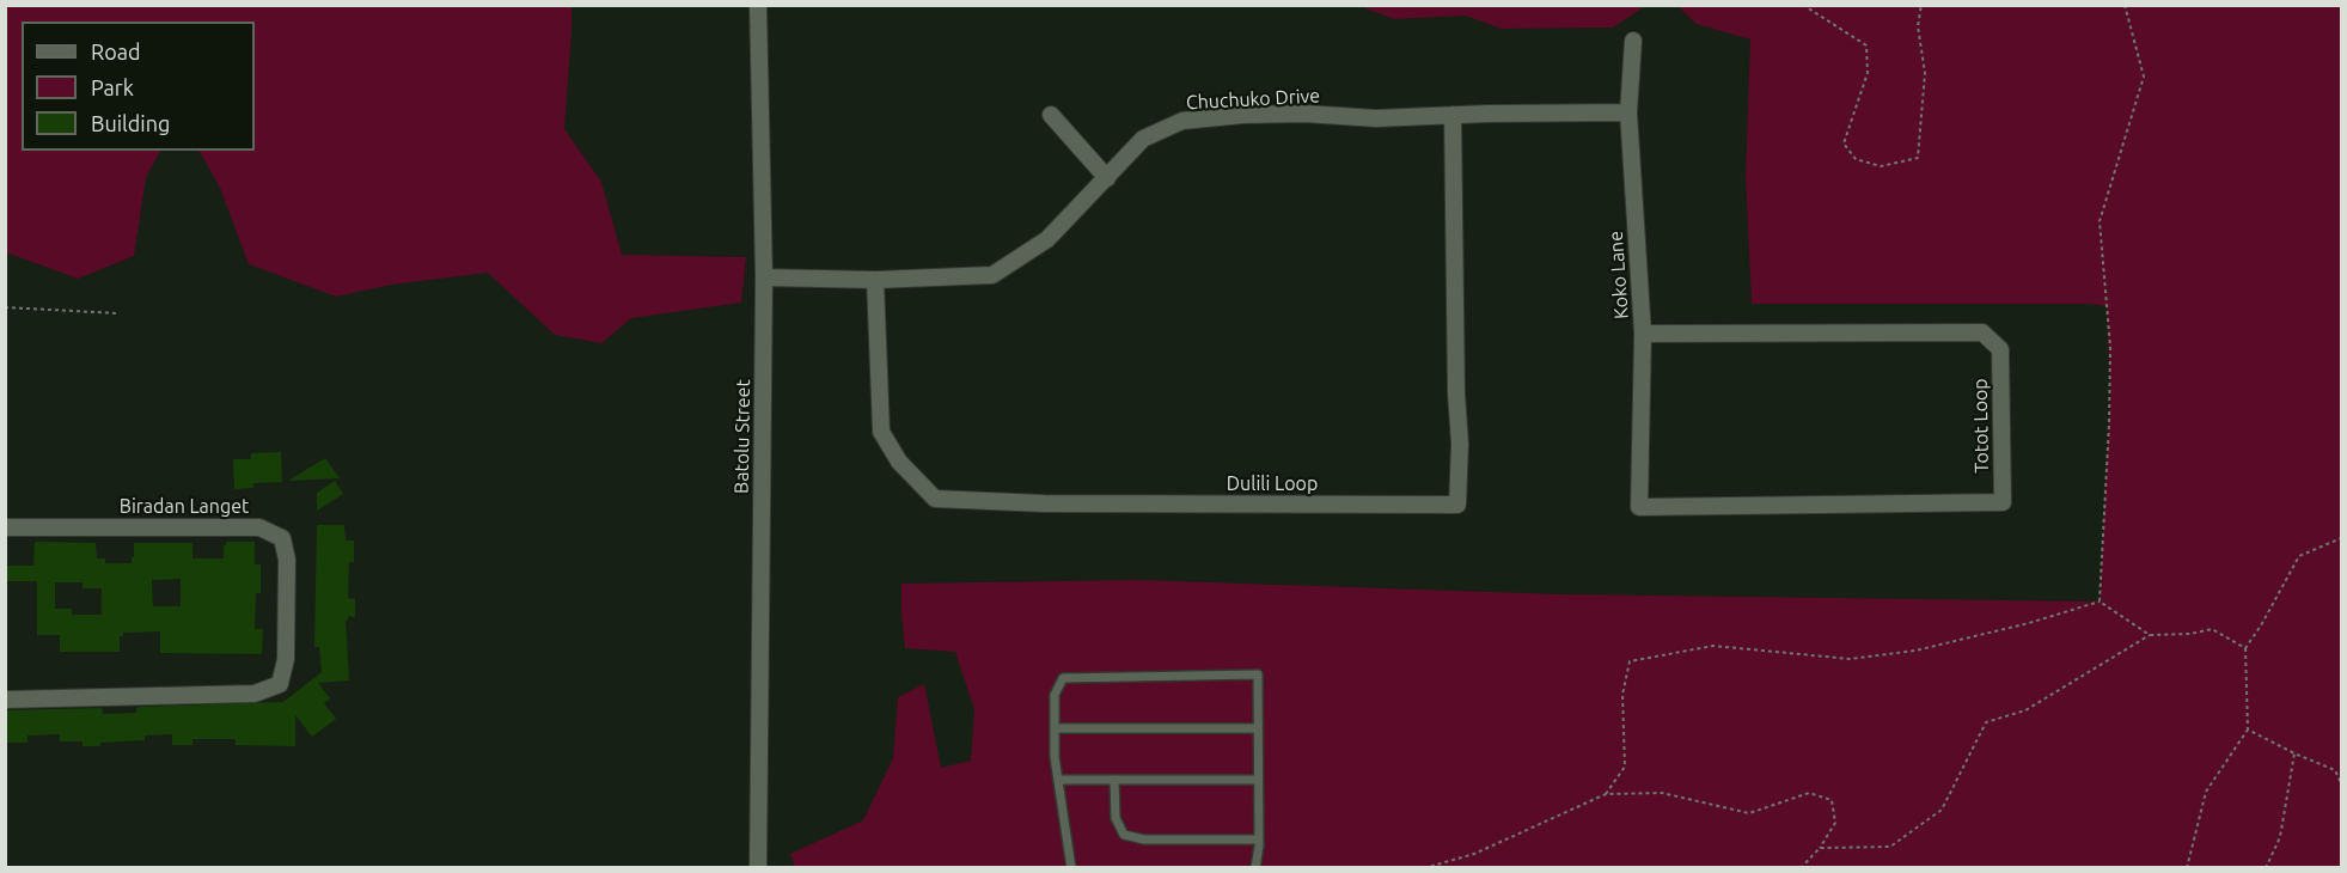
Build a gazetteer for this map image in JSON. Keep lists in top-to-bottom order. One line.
{"streets":{"street":["Chuchuko Drive","Koko Lane","Totot Loop","Batolu Street","Dulili Loop","Biradan Langet"]},"crossings":[["Chuchuko Drive","Koko Lane"],["Chuchuko Drive","Batolu Street"],["Chuchuko Drive","Dulili Loop"],["Koko Lane","Totot Loop"]],"legend":["Road","Park","Building"]}
